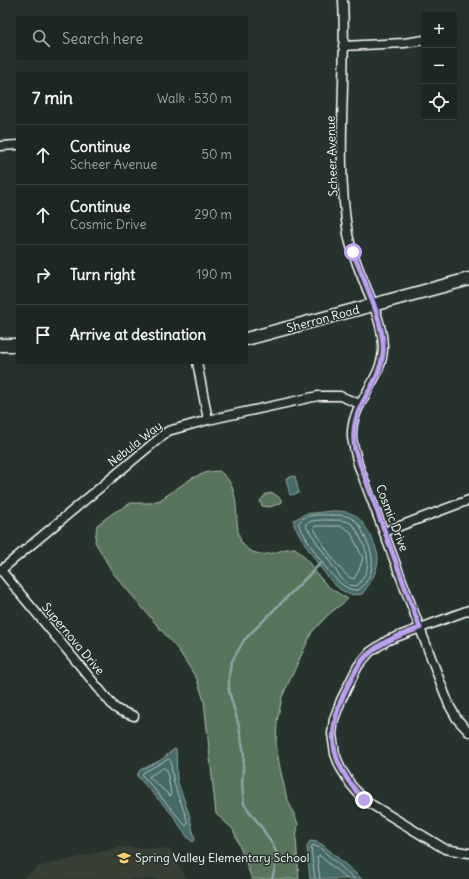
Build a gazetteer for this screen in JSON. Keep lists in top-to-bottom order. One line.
{"streets":{"main road":["Sherron Road"],"street":["Scheer Avenue","Nebula Way","Cosmic Drive","Supernova Drive"]},"crossings":[["Scheer Avenue","Sherron Road"],["Scheer Avenue","Cosmic Drive"],["Sherron Road","Cosmic Drive"],["Nebula Way","Cosmic Drive"],["Nebula Way","Supernova Drive"]],"places":{"school or university":["Spring Valley Elementary School"]},"page":{"map_buttons":["+","−"],"search":"Search here","heading":["7 min","Walk · 530 m"],"list":[["Continue","Scheer Avenue","50 m"],["Continue","Cosmic Drive","290 m"],["Turn right","190 m"],"Arrive at destination"]}}
